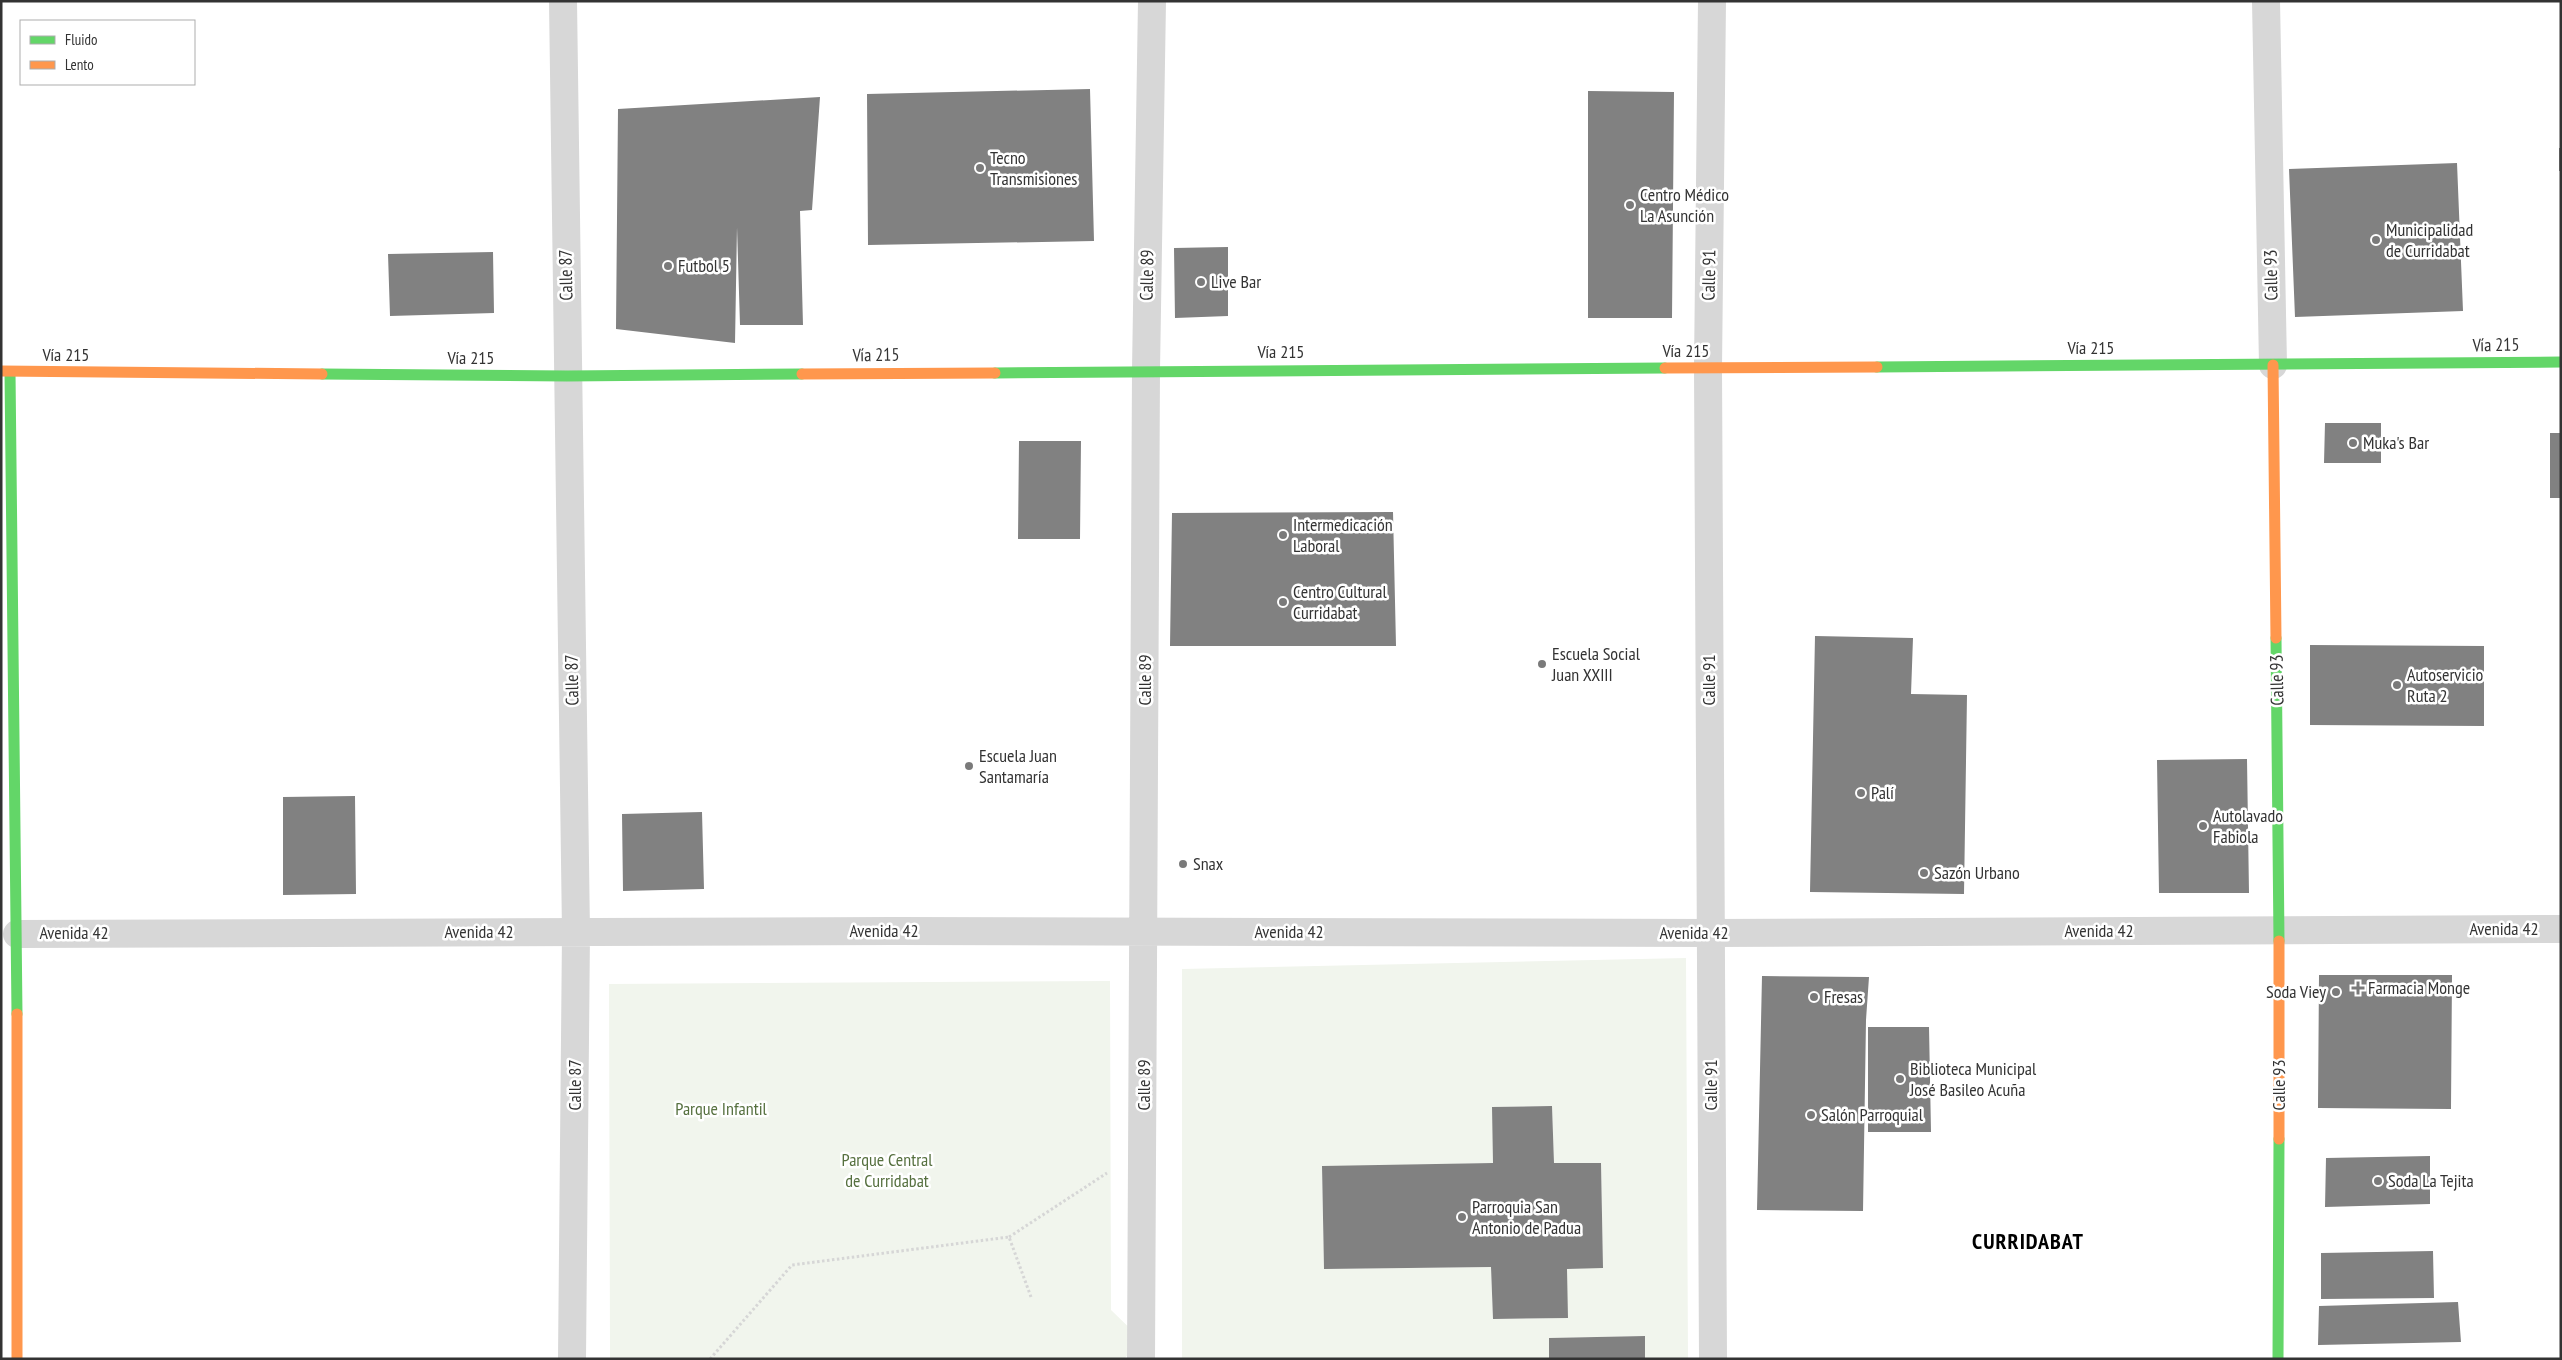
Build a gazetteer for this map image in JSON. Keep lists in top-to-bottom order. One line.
{"streets":{"main road":["Calle 93","Vía 215"],"street":["Calle 87","Calle 89","Calle 91","Avenida 42"]},"crossings":[["Calle 87","Vía 215"],["Calle 87","Avenida 42"],["Calle 89","Vía 215"],["Calle 89","Avenida 42"],["Calle 91","Vía 215"],["Calle 91","Avenida 42"],["Calle 93","Vía 215"],["Calle 93","Avenida 42"]],"districts":["CURRIDABAT"],"parks":["Parque Infantil","Parque Central de Curridabat"],"places":{"other":["Tecno Transmisiones","Centro Médico La Asunción","Municipalidad de Curridabat","Futbol 5","Live Bar","Muka's Bar","Intermedicación Laboral","Centro Cultural Curridabat","Escuela Social Juan XXIII","Autoservicio Ruta 2","Escuela Juan Santamaría","Palí","Autolavado Fabiola","Snax","Sazón Urbano","Soda Viey","Fresas","Biblioteca Municipal José Basileo Acuña","Salón Parroquial","Soda La Tejita","Parroquia San Antonio de Padua"],"health":["Farmacia Monge"]},"legend":["Fluido","Lento"]}
